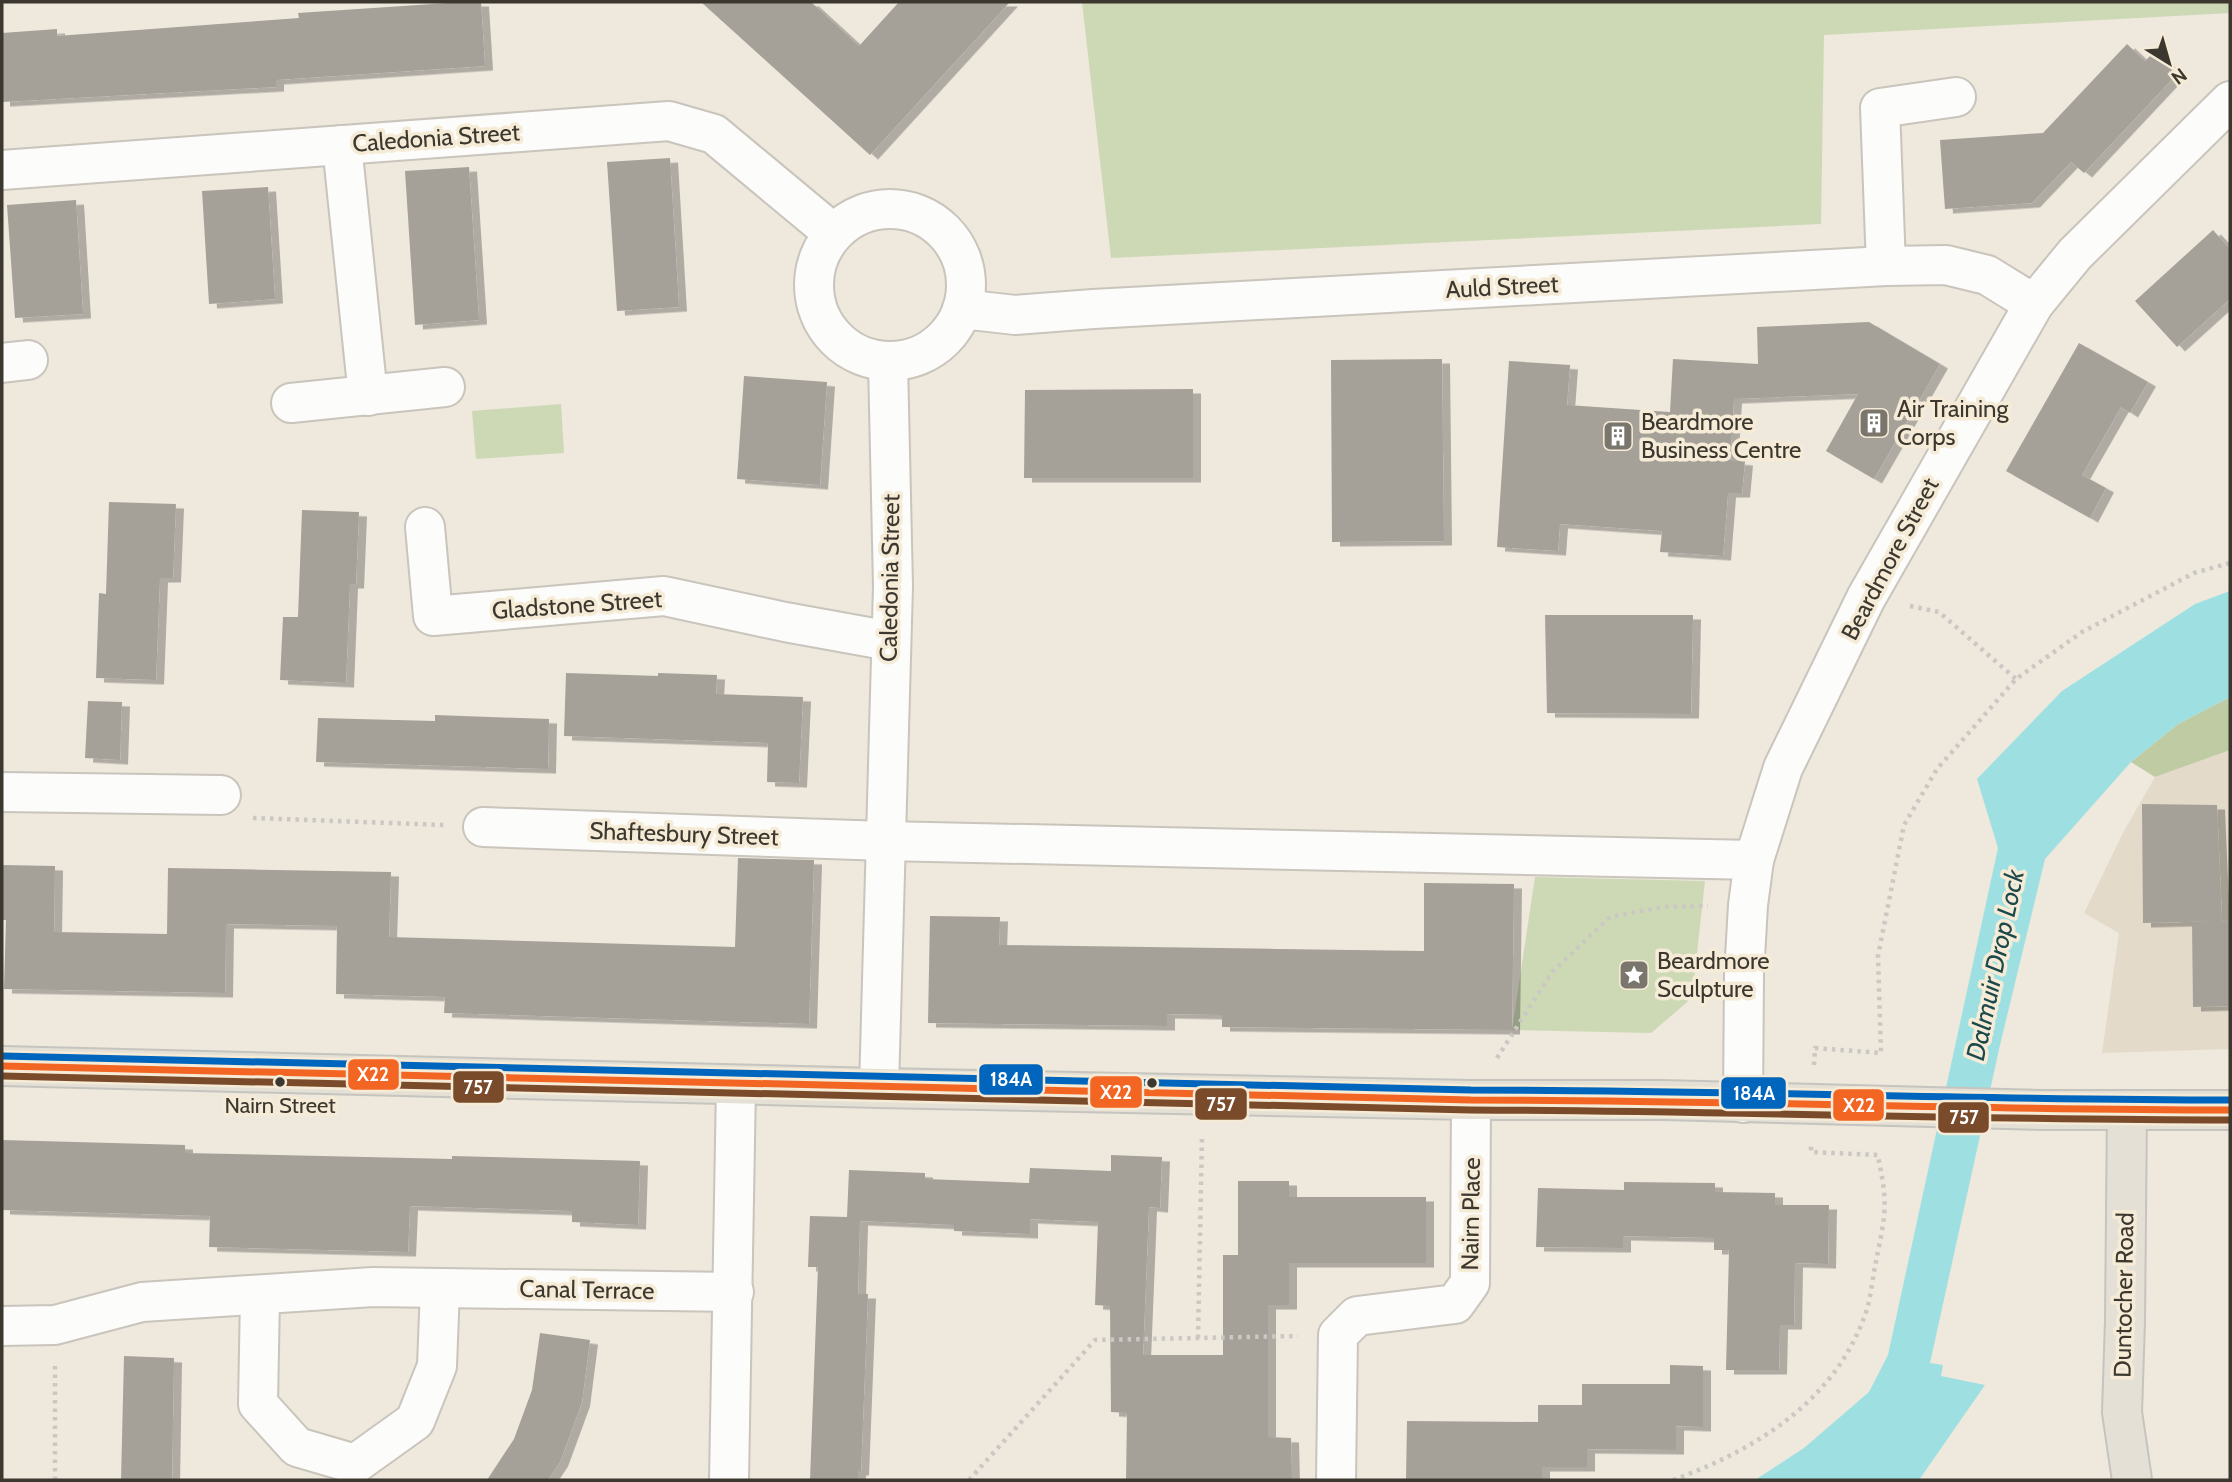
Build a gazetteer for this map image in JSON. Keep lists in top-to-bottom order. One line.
{"streets":{"main road":["Duntocher Road"],"street":["Caledonia Street","Auld Street","Beardmore Street","Gladstone Street","Shaftesbury Street","Nairn Place","Canal Terrace"]},"crossings":[["Caledonia Street","Auld Street"],["Caledonia Street","Gladstone Street"],["Caledonia Street","Shaftesbury Street"],["Auld Street","Beardmore Street"],["Beardmore Street","Shaftesbury Street"]],"water":["Dalmuir Drop Lock"],"places":{"building":["Air Training Corps","Beardmore Business Centre"],"place":["Beardmore Sculpture"],"other":["Nairn Street"]},"lines":["transit line 184A","transit line X22","transit line 757"],"north":"bottom right"}
